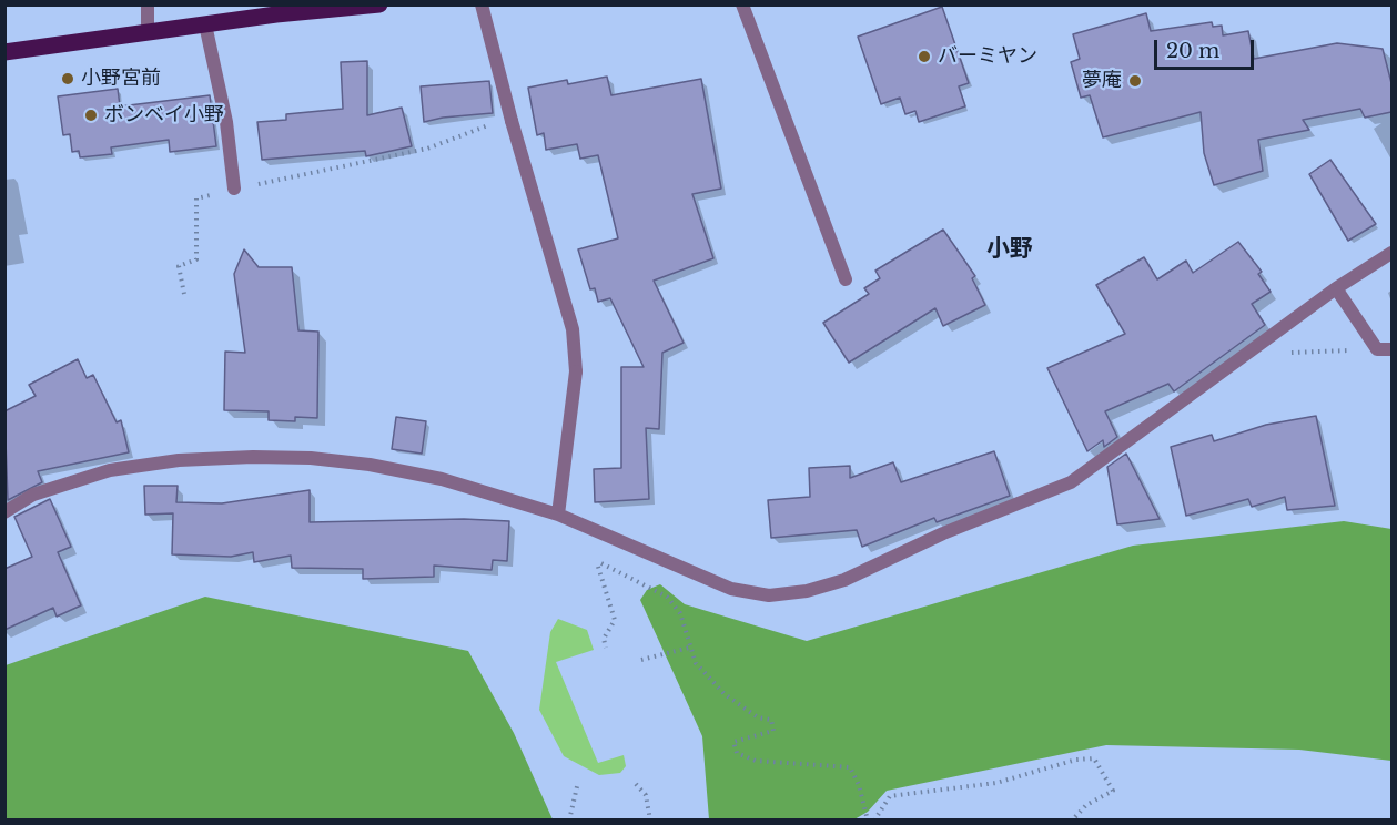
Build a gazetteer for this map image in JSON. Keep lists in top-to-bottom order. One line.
{"districts":["小野"],"places":["バーミヤン","小野宮前","夢庵","ボンベイ小野"],"scale_bar":"20 m"}
